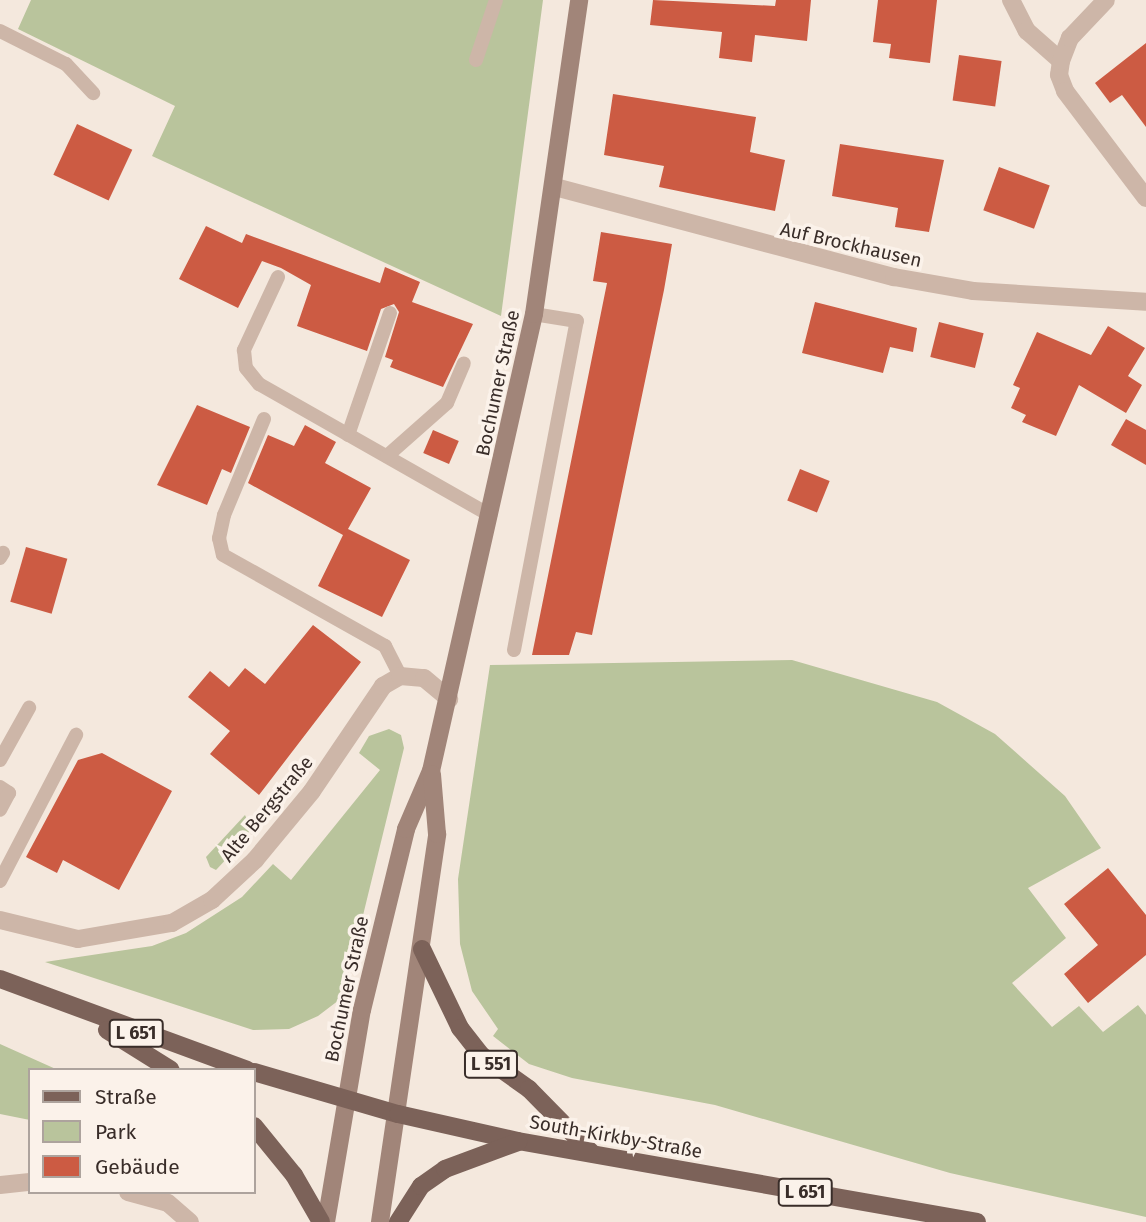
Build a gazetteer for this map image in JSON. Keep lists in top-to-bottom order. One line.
{"streets":{"main road":["Bochumer Straße","L 651","L 551","South-Kirkby-Straße"],"street":["Auf Brockhausen","Alte Bergstraße"]},"crossings":[["Auf Brockhausen","Bochumer Straße"],["Bochumer Straße","L 551"],["Bochumer Straße","South-Kirkby-Straße"],["L 551","South-Kirkby-Straße"]],"legend":["Straße","Park","Gebäude"]}
